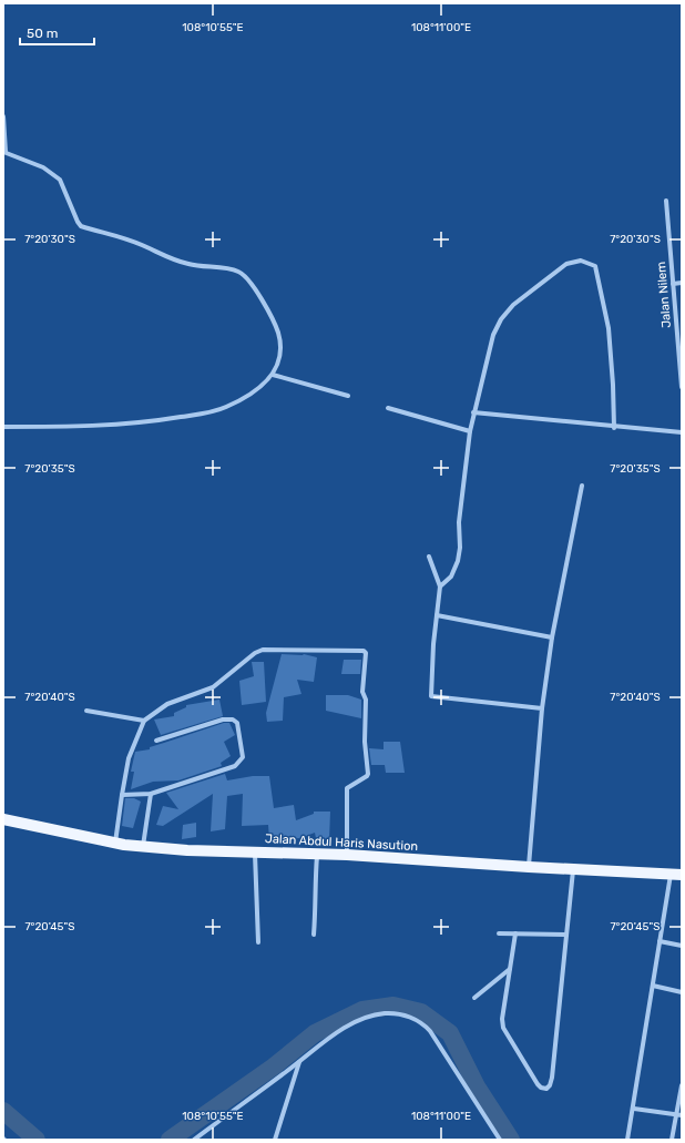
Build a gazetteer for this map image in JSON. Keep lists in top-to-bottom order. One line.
{"streets":{"main road":["Jalan Abdul Haris Nasution"],"street":["Jalan Nilem"]},"scale_bar":"50 m","coordinates":["108°10'55\"E","108°11'00\"E","7°20'30\"S","7°20'35\"S","7°20'40\"S","7°20'45\"S"]}
